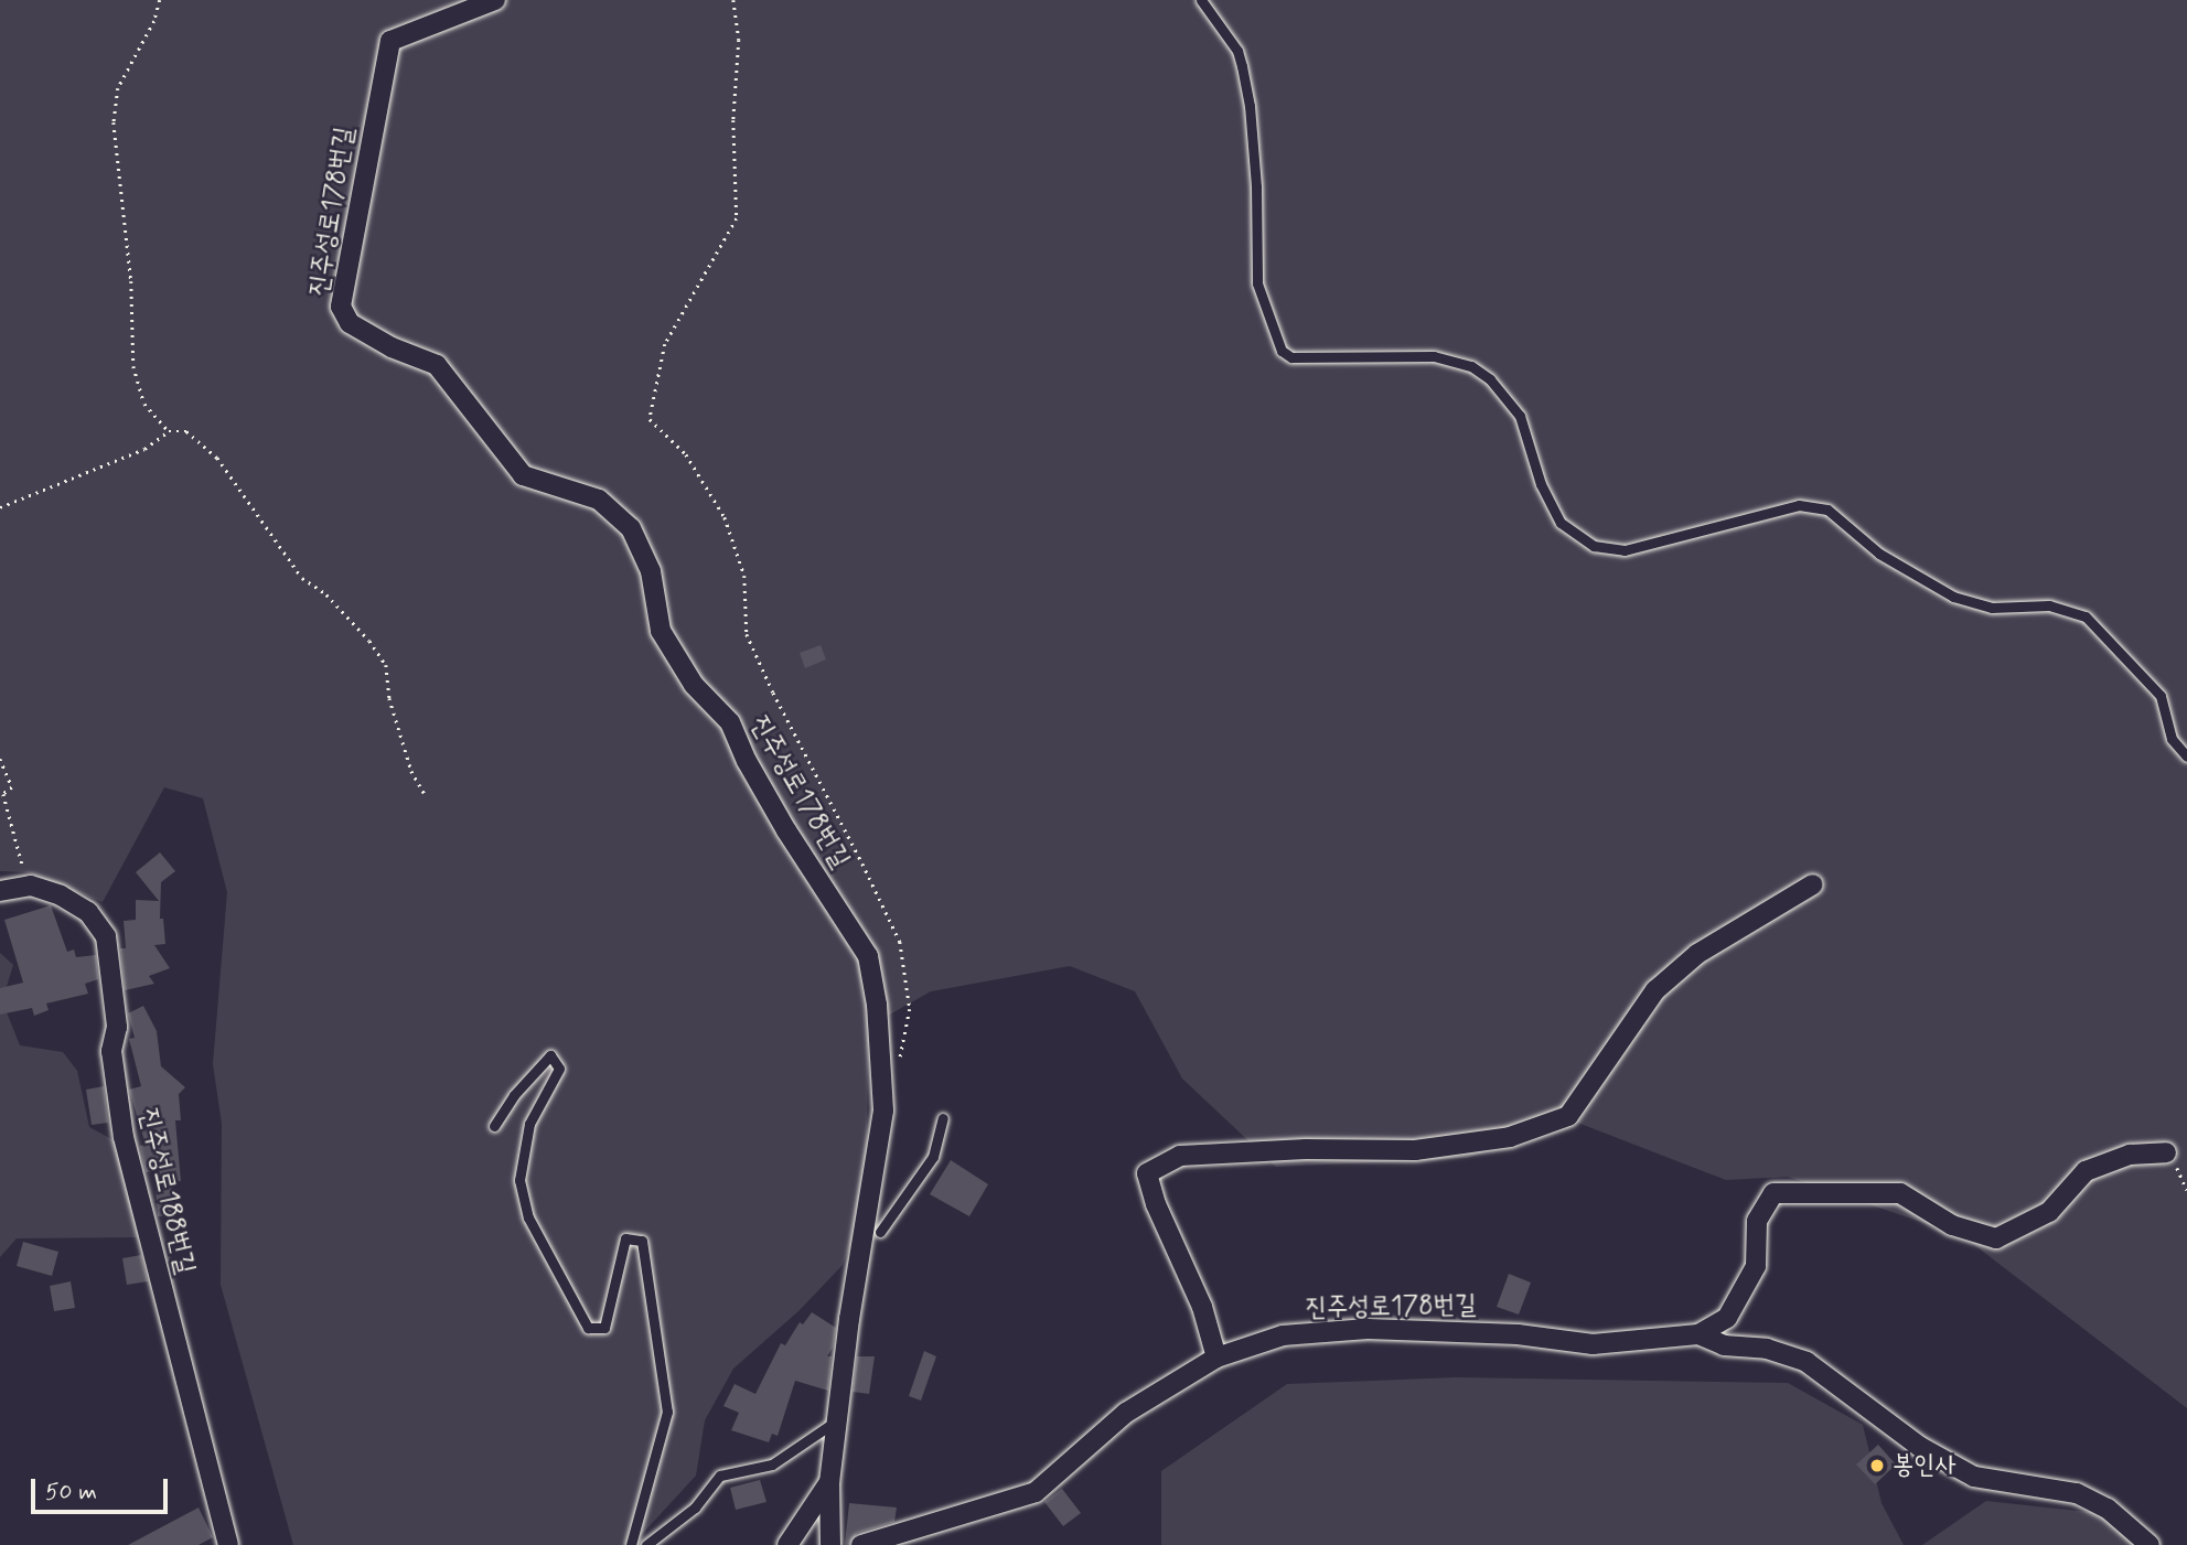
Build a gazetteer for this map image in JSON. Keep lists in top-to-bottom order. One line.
{"streets":{"street":["진주성로178번길","진주성로188번길"]},"places":["봉인사"],"scale_bar":"50 m"}
